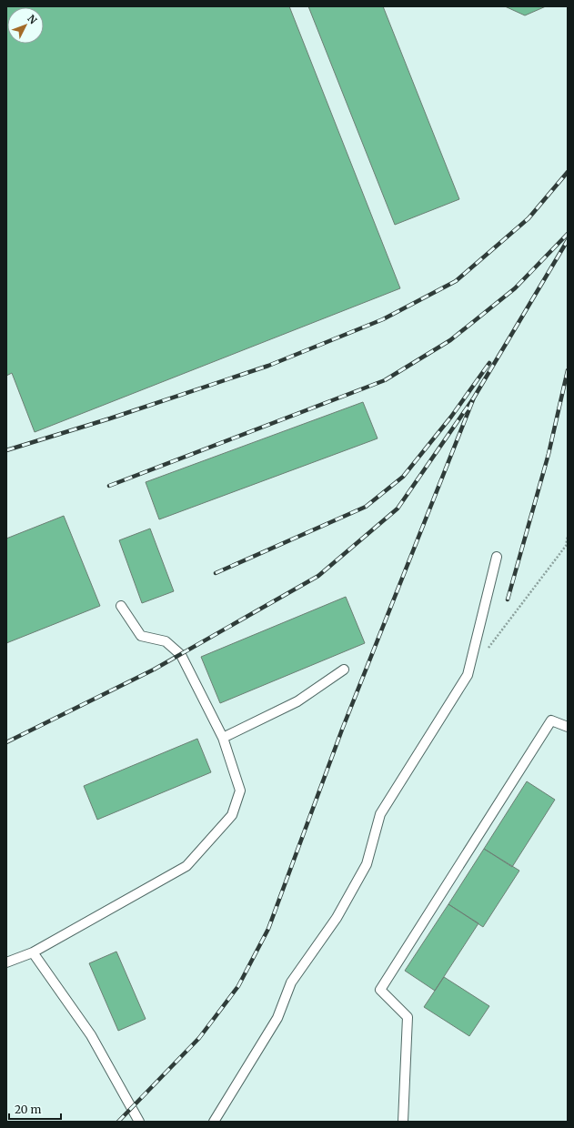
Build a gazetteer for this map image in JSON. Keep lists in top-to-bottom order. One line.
{"scale_bar":"20 m","north":"top right"}
